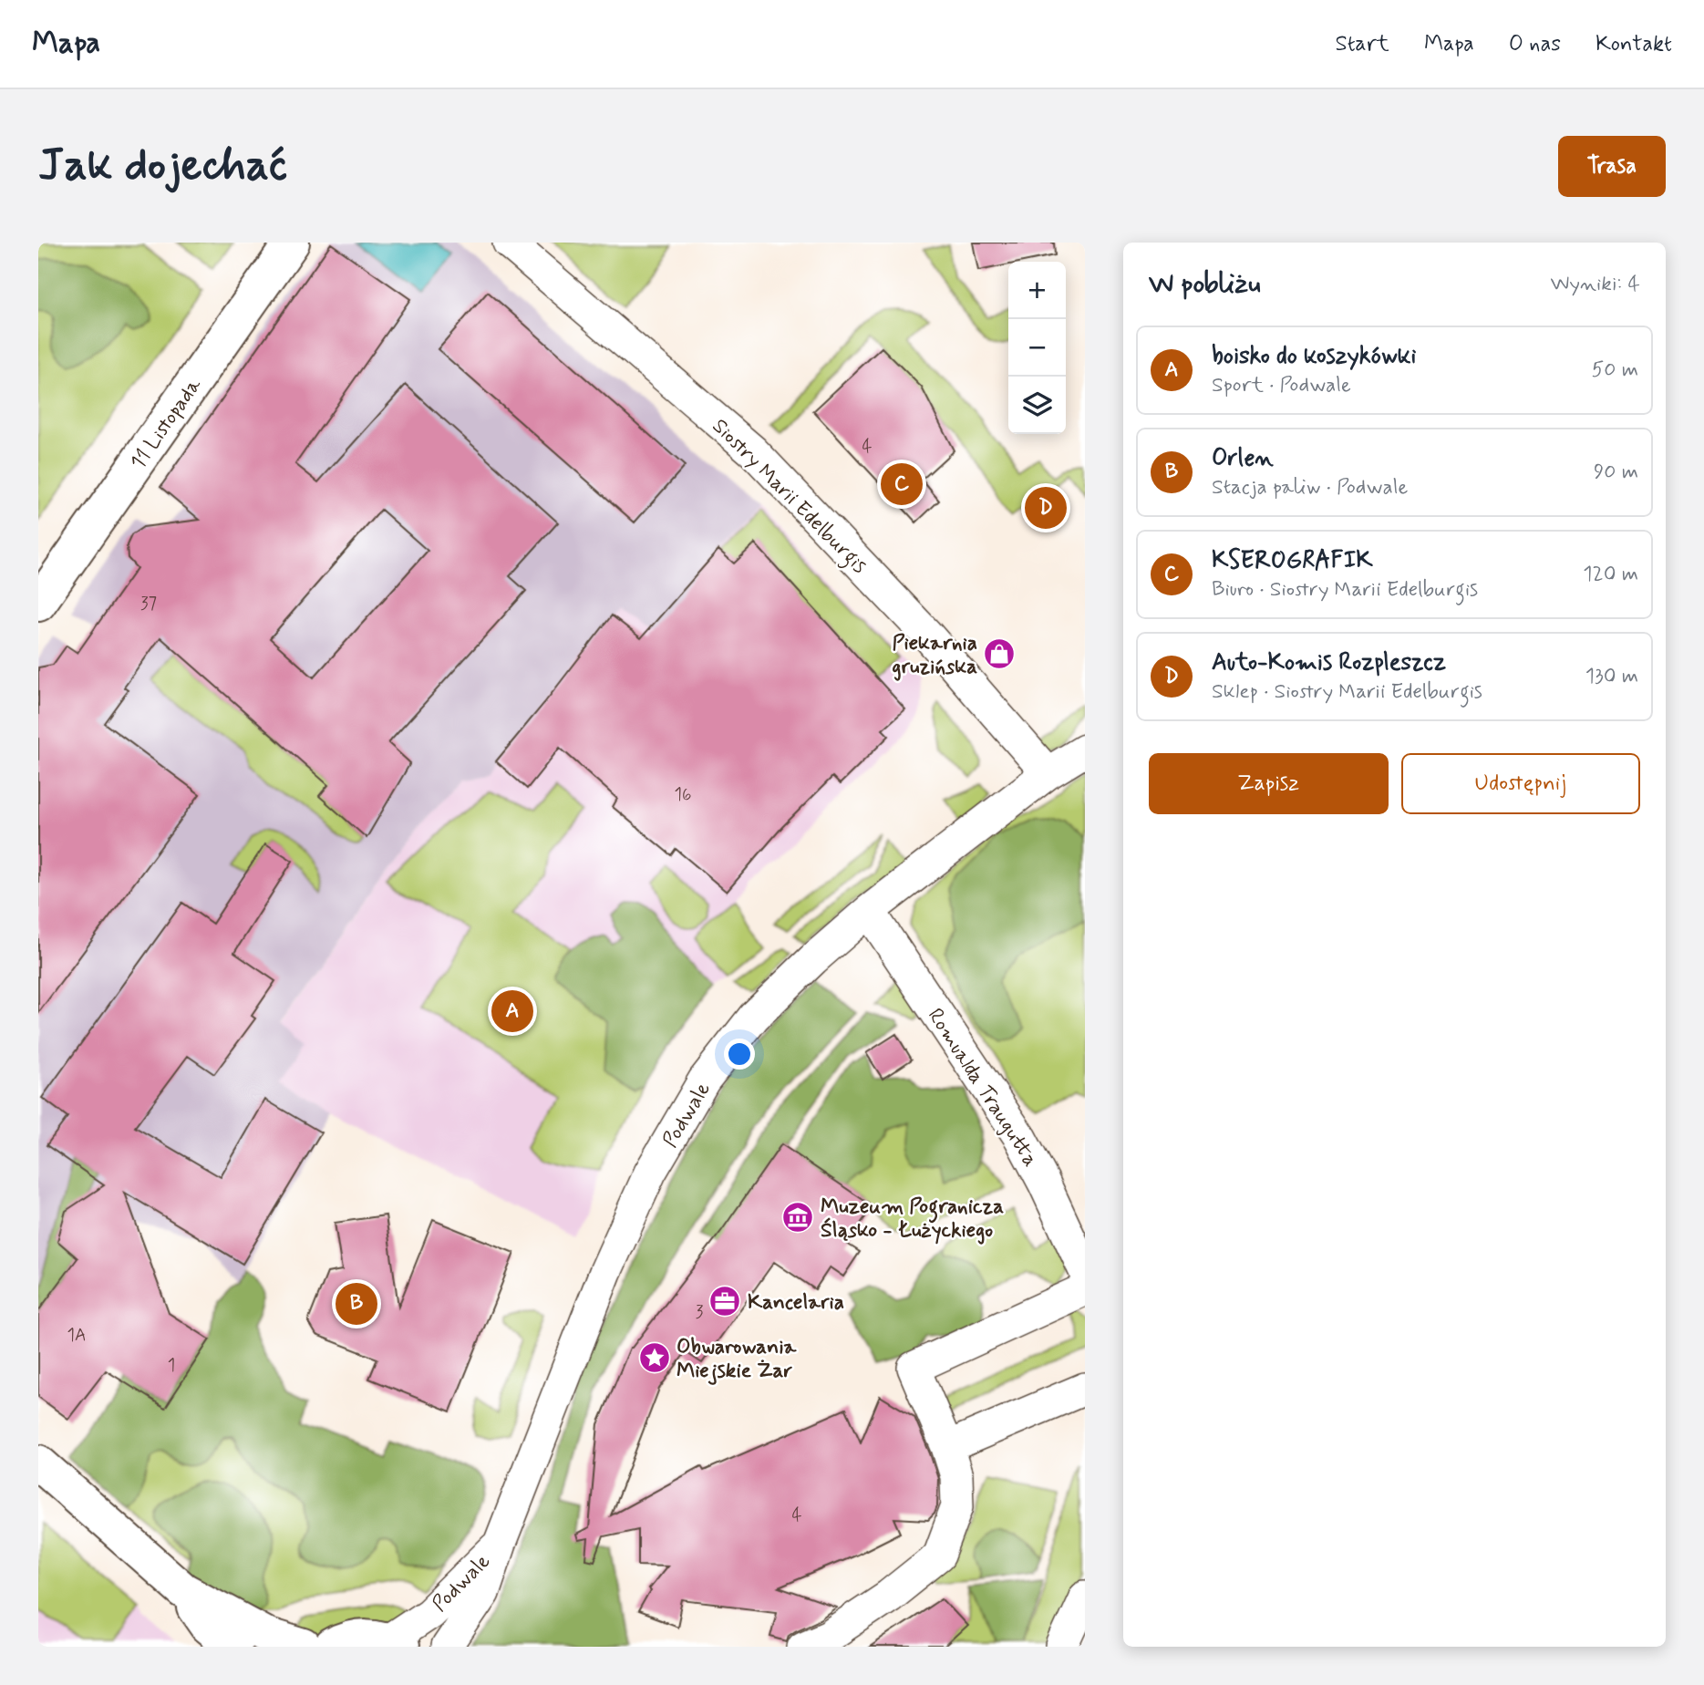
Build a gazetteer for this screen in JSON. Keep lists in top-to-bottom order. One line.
{"streets":{"street":["11 Listopada","Siostry Marii Edelburgis","Romualda Traugutta","Podwale"]},"crossings":[["Siostry Marii Edelburgis","Podwale"],["Romualda Traugutta","Podwale"]],"places":{"shop":["Piekarnia gruzińska"],"museum":["Muzeum Pogranicza Śląsko - Łużyckiego"],"office":["Kancelaria"],"place":["Obwarowania Miejskie Żar"]},"house_numbers":["4","37","16","3","1A","1","4"],"page":{"header":"Mapa","nav":["Start","Mapa","O nas","Kontakt"],"buttons":["Trasa",["Zapisz","Udostępnij"]],"title":"Jak dojechać","heading":["W pobliżu","Wyniki: 4"],"map_buttons":["+","−"],"list":[{"mark":"A","name":"boisko do koszykówki","note":"Sport · Podwale","value":"50 m"},{"mark":"B","name":"Orlen","note":"Stacja paliw · Podwale","value":"90 m"},{"mark":"C","name":"KSEROGRAFIK","note":"Biuro · Siostry Marii Edelburgis","value":"120 m"},{"mark":"D","name":"Auto-Komis Rozpleszcz","note":"Sklep · Siostry Marii Edelburgis","value":"130 m"}],"pins":["C","D","A","B"]}}
